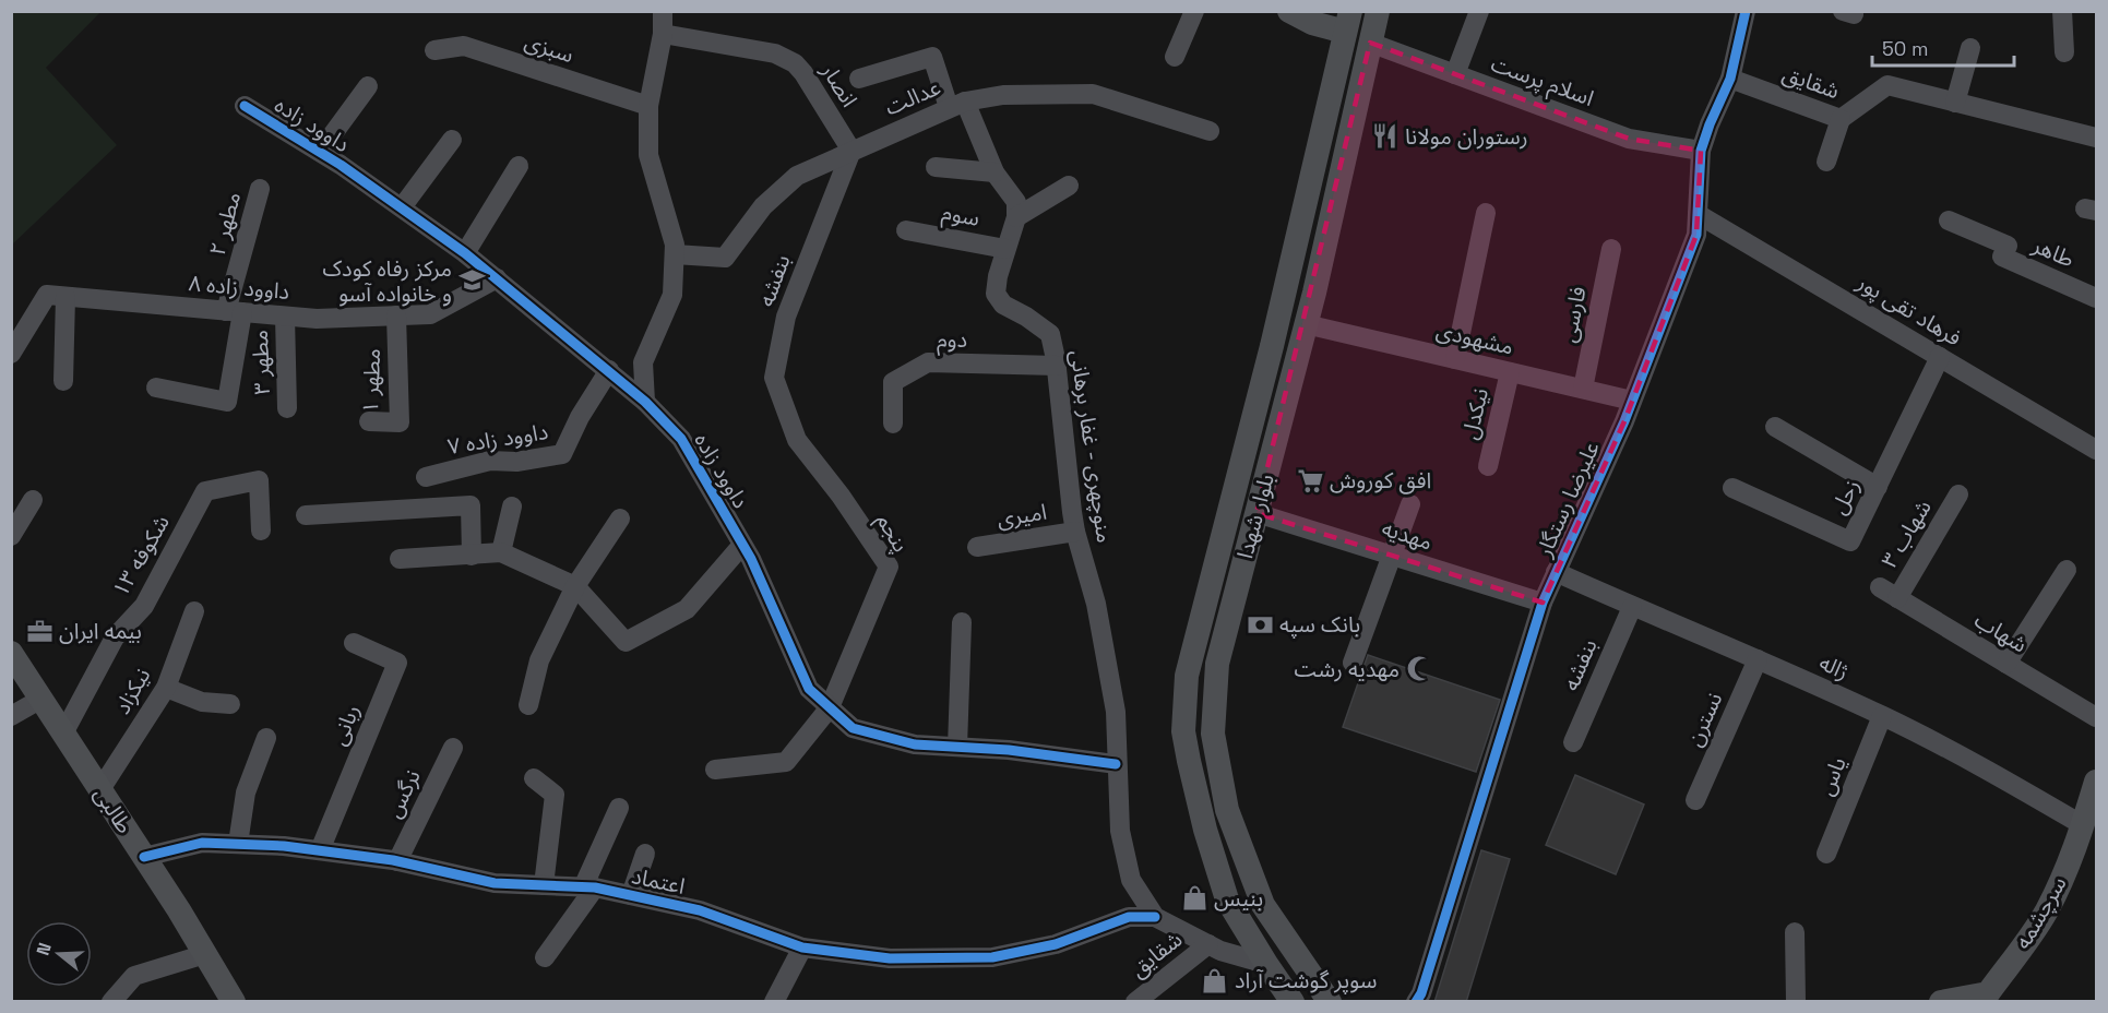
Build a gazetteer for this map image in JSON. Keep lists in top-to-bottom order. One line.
{"streets":{"main road":["بلوار شهدا","طالبی","سرچشمه"],"street":["سبزی","اسلام پرست","شقایق","انصار","عدالت","داوود زاده","سوم","مطهر ۲","طاهر","بنفشه","داوود زاده ۸","فرهاد تقی پور","فارسی","مشهودی","دوم","مطهر ۳","مطهر ۱","نیکدل","داوود زاده ۷","منوچهری - غفار برهانی","زحل","علیرضا رستگار","امیری","پنجم","شهاب ۳","مهدیه","شکوفه ۱۳","شهاب","ژاله","نیکزاد","نسترن","ربانی","یاس","نرگس","اعتماد"]},"crossings":[["اسلام پرست","علیرضا رستگار"],["اسلام پرست","بلوار شهدا"],["شقایق","علیرضا رستگار"],["انصار","عدالت"],["انصار","بنفشه"],["عدالت","بنفشه"],["داوود زاده","داوود زاده ۸"],["داوود زاده","داوود زاده ۷"],["داوود زاده","منوچهری - غفار برهانی"],["داوود زاده","پنجم"],["سوم","منوچهری - غفار برهانی"],["مطهر ۲","داوود زاده ۸"],["بنفشه","پنجم"],["بنفشه","ژاله"],["داوود زاده ۸","مطهر ۳"],["داوود زاده ۸","مطهر ۱"],["فرهاد تقی پور","زحل"],["فرهاد تقی پور","علیرضا رستگار"],["فارسی","مشهودی"],["مشهودی","نیکدل"],["مشهودی","علیرضا رستگار"],["مشهودی","بلوار شهدا"],["دوم","منوچهری - غفار برهانی"],["منوچهری - غفار برهانی","امیری"],["منوچهری - غفار برهانی","اعتماد"],["علیرضا رستگار","مهدیه"],["علیرضا رستگار","ژاله"],["بلوار شهدا","مهدیه"],["شهاب ۳","شهاب"],["شکوفه ۱۳","طالبی"],["ژاله","نسترن"],["ژاله","یاس"],["ژاله","سرچشمه"],["نیکزاد","طالبی"],["ربانی","اعتماد"],["نرگس","اعتماد"],["طالبی","اعتماد"]],"places":{"restaurant":["رستوران مولانا"],"school or university":["مرکز رفاه کودک و خانواده آسو"],"supermarket":["افق کوروش"],"bank":["بانک سپه"],"office":["بیمه ایران"],"mosque":["مهدیه رشت"],"shop":["بنیس","سوپر گوشت آراد"]},"scale_bar":"50 m","north":"left"}
